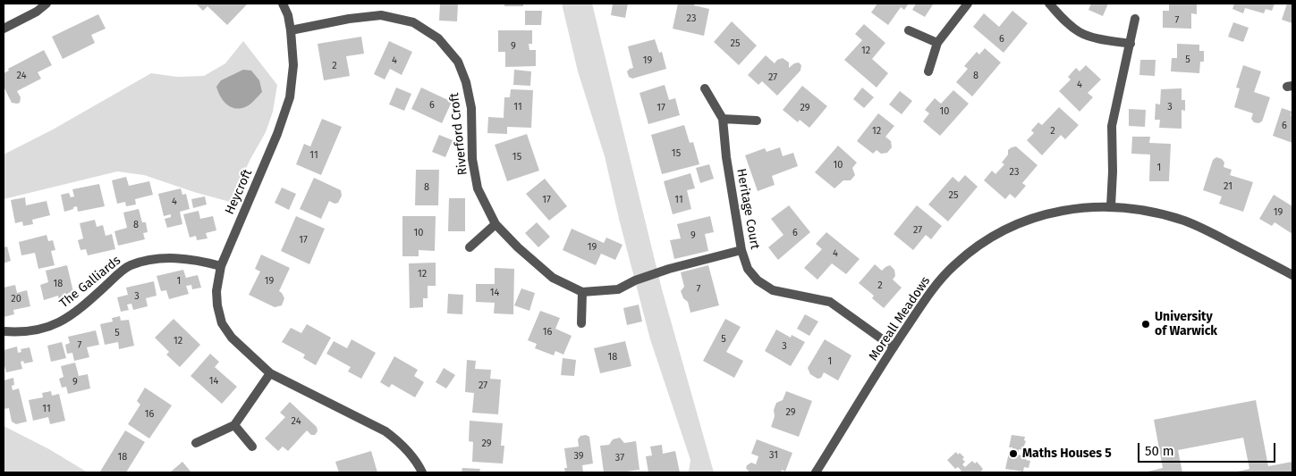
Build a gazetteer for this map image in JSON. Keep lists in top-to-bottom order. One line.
{"streets":{"street":["Riverford Croft","Heycroft","Heritage Court","The Galliards","Moreall Meadows"]},"crossings":[["Riverford Croft","Heycroft"],["Heycroft","The Galliards"],["Heritage Court","Moreall Meadows"]],"places":["University of Warwick","Maths Houses 5"],"house_numbers":["23","7","6","25","9","12","5","4","19","2","24","8","27","4","6","11","3","17","29","10","6","12","2","15","11","15","10","1","23","21","8","25","17","11","4","19","8","27","10","6","9","17","19","4","12","1","19","18","2","7","14","3","20","16","5","5","12","7","3","18","1","14","9","27","11","29","16","24","29","31","39","18","37"],"scale_bar":"50 m"}
